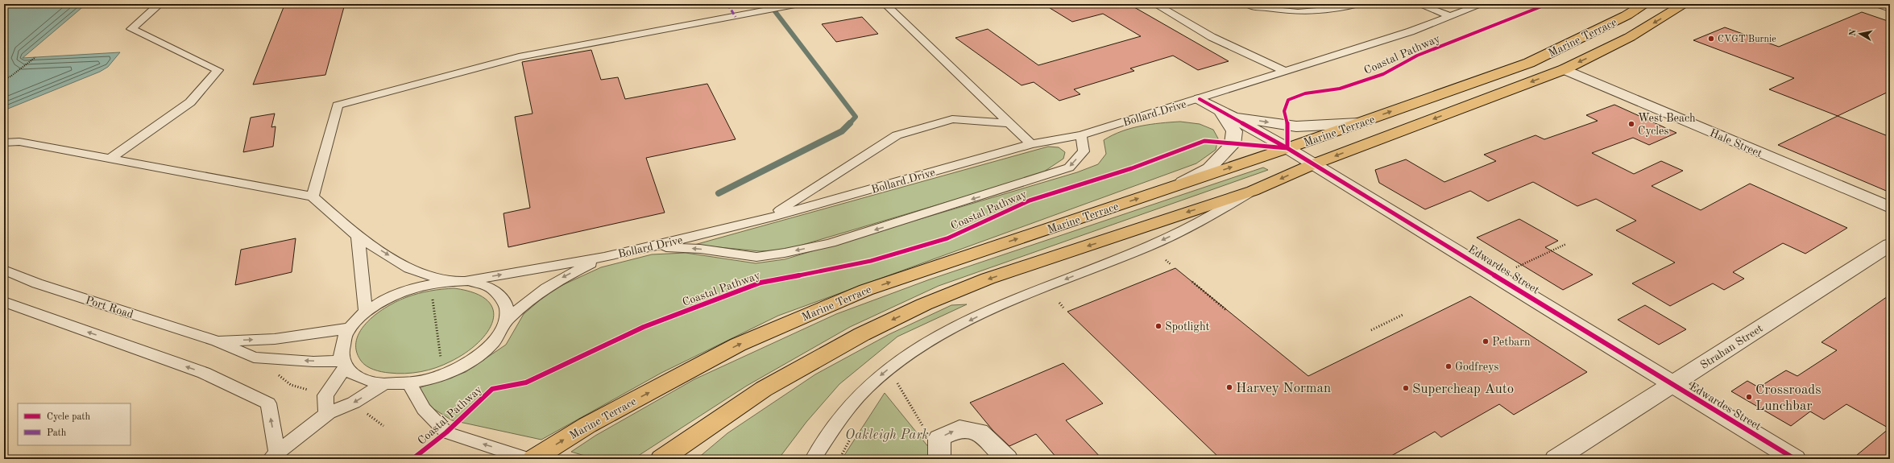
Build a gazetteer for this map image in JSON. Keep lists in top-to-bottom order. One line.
{"streets":{"highway":["Marine Terrace"],"street":["Hale Street","Edwardes Street","Strahan Street"],"lane":["Bollard Drive","Port Road"],"cycle path":["Coastal Pathway"]},"crossings":[["Marine Terrace","Hale Street"],["Marine Terrace","Edwardes Street"],["Bollard Drive","Edwardes Street"],["Edwardes Street","Strahan Street"]],"parks":["Oakleigh Park"],"places":["CVGT Burnie","West Beach Cycles","Spotlight","Petbarn","Godfreys","Harvey Norman","Supercheap Auto","Crossroads Lunchbar"],"legend":["Cycle path","Path"],"north":"left"}
